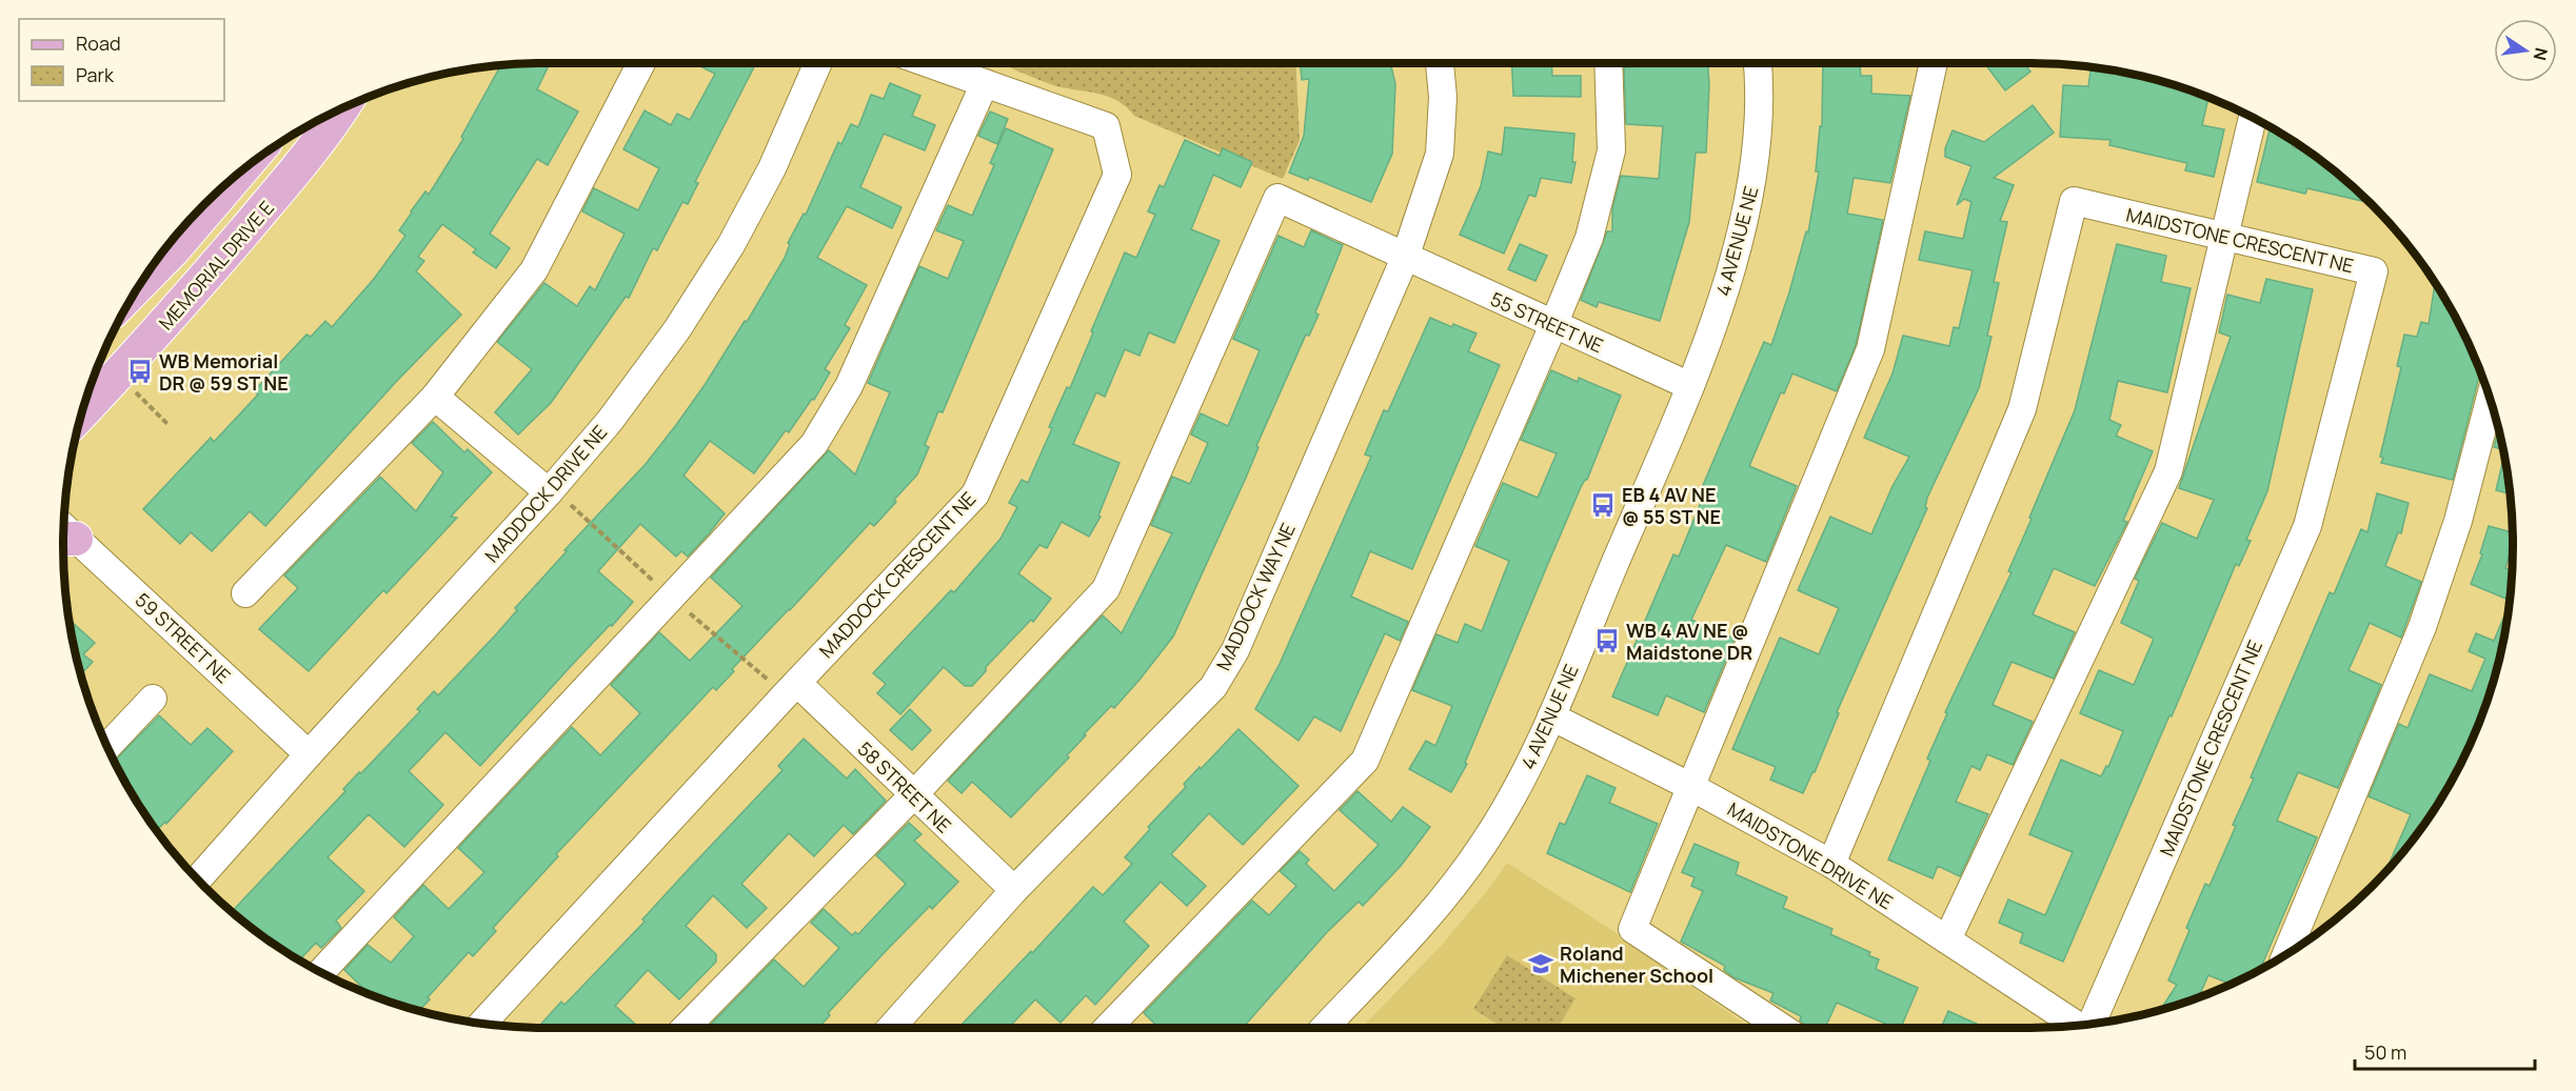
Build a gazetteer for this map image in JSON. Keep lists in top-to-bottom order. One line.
{"streets":{"main road":["MEMORIAL DRIVE E"],"street":["MAIDSTONE CRESCENT NE","4 AVENUE NE","55 STREET NE","MADDOCK DRIVE NE","MADDOCK CRESCENT NE","MADDOCK WAY NE","59 STREET NE","58 STREET NE","MAIDSTONE DRIVE NE"]},"crossings":[["MAIDSTONE CRESCENT NE","MAIDSTONE DRIVE NE"],["4 AVENUE NE","55 STREET NE"],["4 AVENUE NE","MAIDSTONE DRIVE NE"],["55 STREET NE","MADDOCK WAY NE"],["55 STREET NE","58 STREET NE"],["MADDOCK DRIVE NE","59 STREET NE"],["MADDOCK CRESCENT NE","58 STREET NE"],["MADDOCK WAY NE","58 STREET NE"]],"places":{"bus stop":["WB Memorial DR @ 59 ST NE","EB 4 AV NE @ 55 ST NE","WB 4 AV NE @ Maidstone DR"],"school or university":["Roland Michener School"]},"legend":["Road","Park"],"scale_bar":"50 m","north":"right"}
